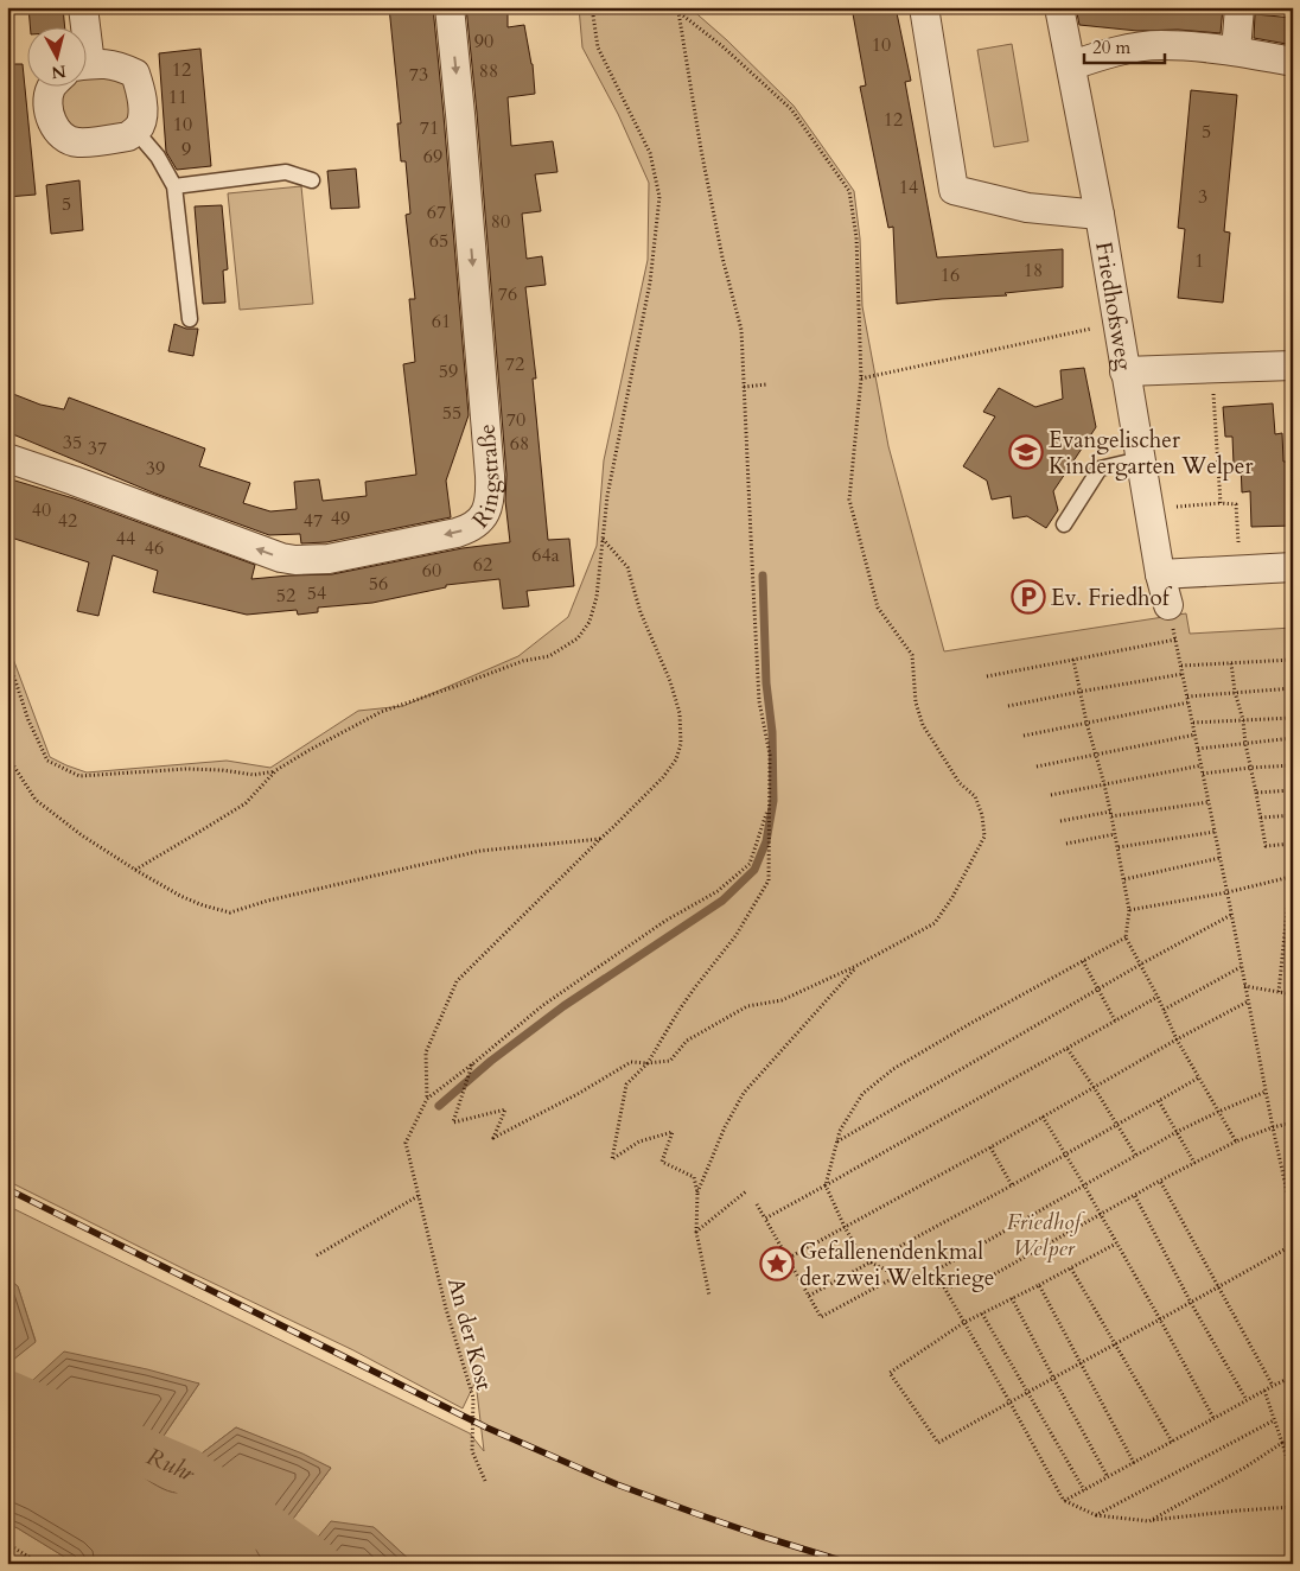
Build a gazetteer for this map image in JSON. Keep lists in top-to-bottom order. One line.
{"streets":{"street":["Friedhofsweg","Ringstraße"],"path":["An der Kost"]},"water":["Ruhr"],"parks":["Friedhof Welper"],"places":{"school or university":["Evangelischer Kindergarten Welper"],"parking":["Ev. Friedhof"],"place":["Gefallenendenkmal der zwei Weltkriege"]},"house_numbers":["90","10","12","88","73","11","12","10","71","5","9","69","14","3","5","67","80","65","1","18","16","76","61","72","59","55","70","35","68","37","39","40","49","42","47","44","46","64a","62","60","56","54","52"],"scale_bar":"20 m","north":"bottom"}
